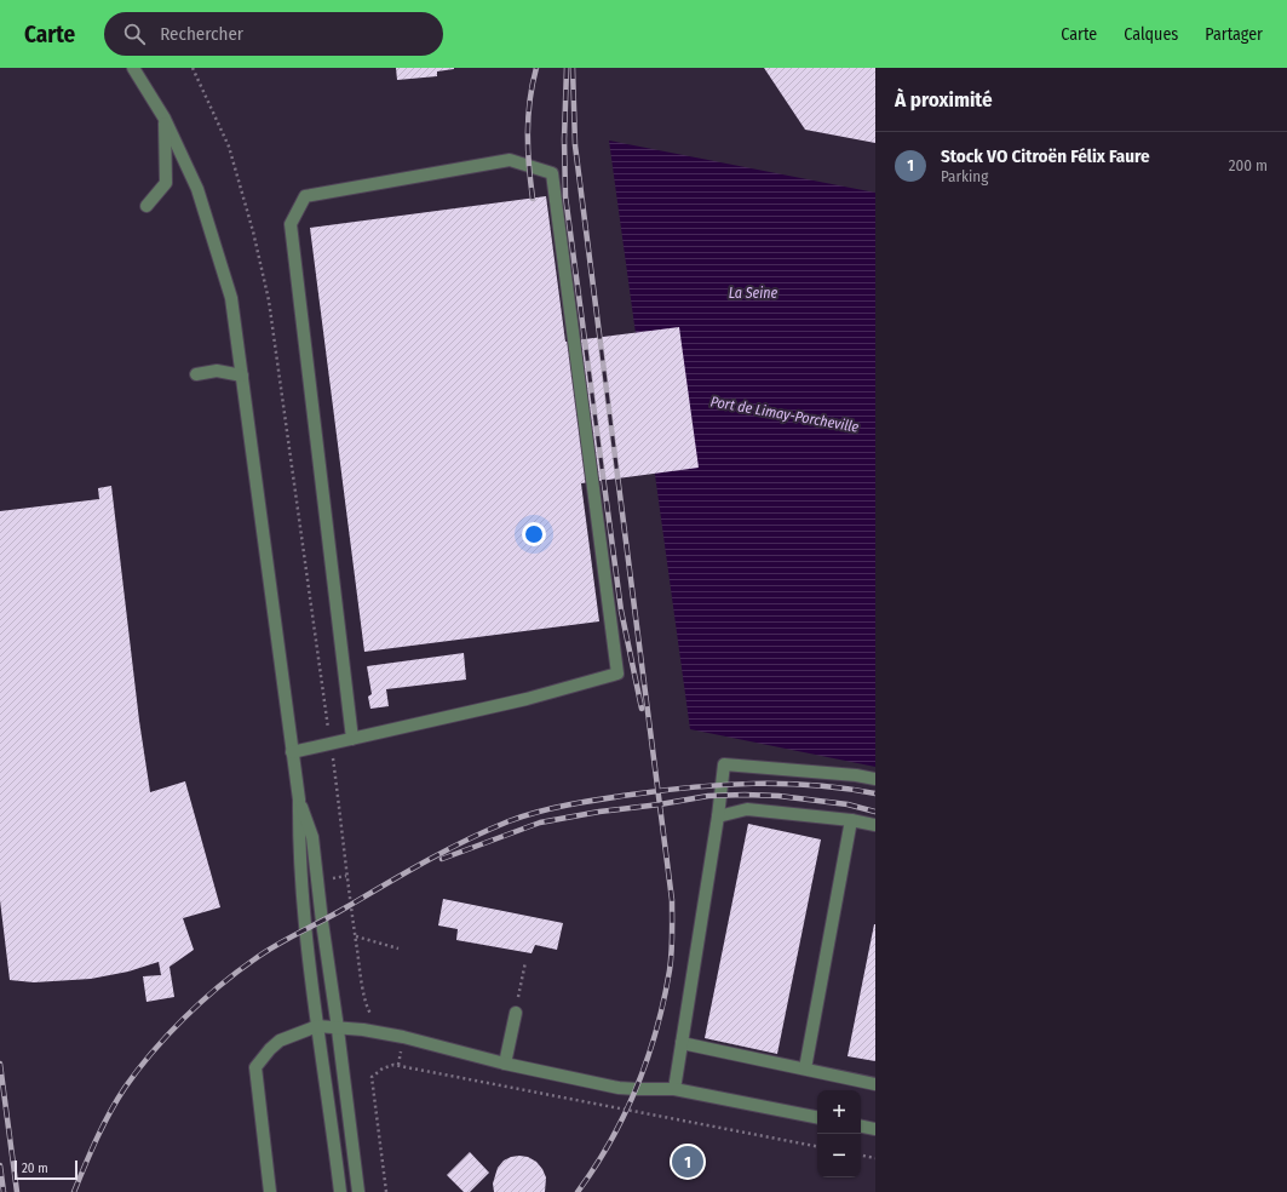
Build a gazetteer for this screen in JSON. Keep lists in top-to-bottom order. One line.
{"water":["La Seine","Port de Limay-Porcheville"],"scale_bar":"20 m","page":{"header":"Carte","search":"Rechercher","nav":["Carte","Calques","Partager"],"heading":"À proximité","list":[{"mark":"1","name":"Stock VO Citroën Félix Faure","note":"Parking","value":"200 m"}],"map_buttons":["+","−"],"pins":"1","scale":"20 m"}}
